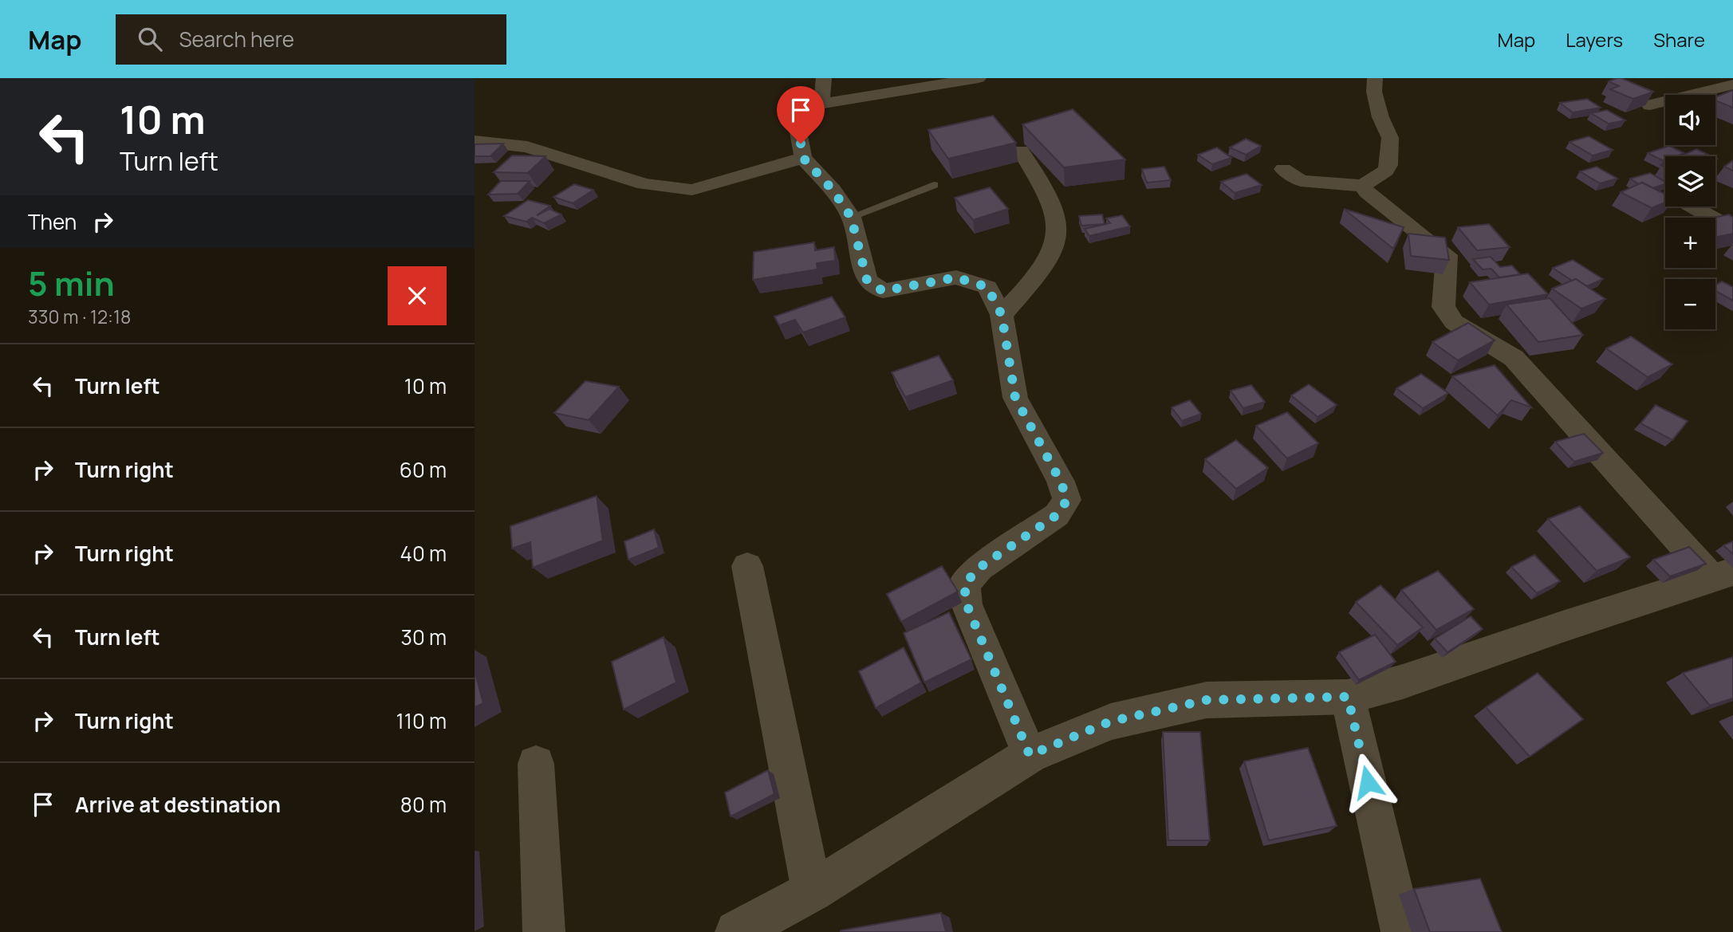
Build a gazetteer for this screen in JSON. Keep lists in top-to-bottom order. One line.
{"page":{"header":"Map","search":"Search here","nav":["Map","Layers","Share"],"turn":["10 m","Turn left"],"map_buttons":["+","−"],"then":"Then","heading":["5 min","330 m · 12:18"],"list":[{"name":"Turn left","value":"10 m"},{"name":"Turn right","value":"60 m"},{"name":"Turn right","value":"40 m"},{"name":"Turn left","value":"30 m"},{"name":"Turn right","value":"110 m"},{"name":"Arrive at destination","value":"80 m"}]}}
